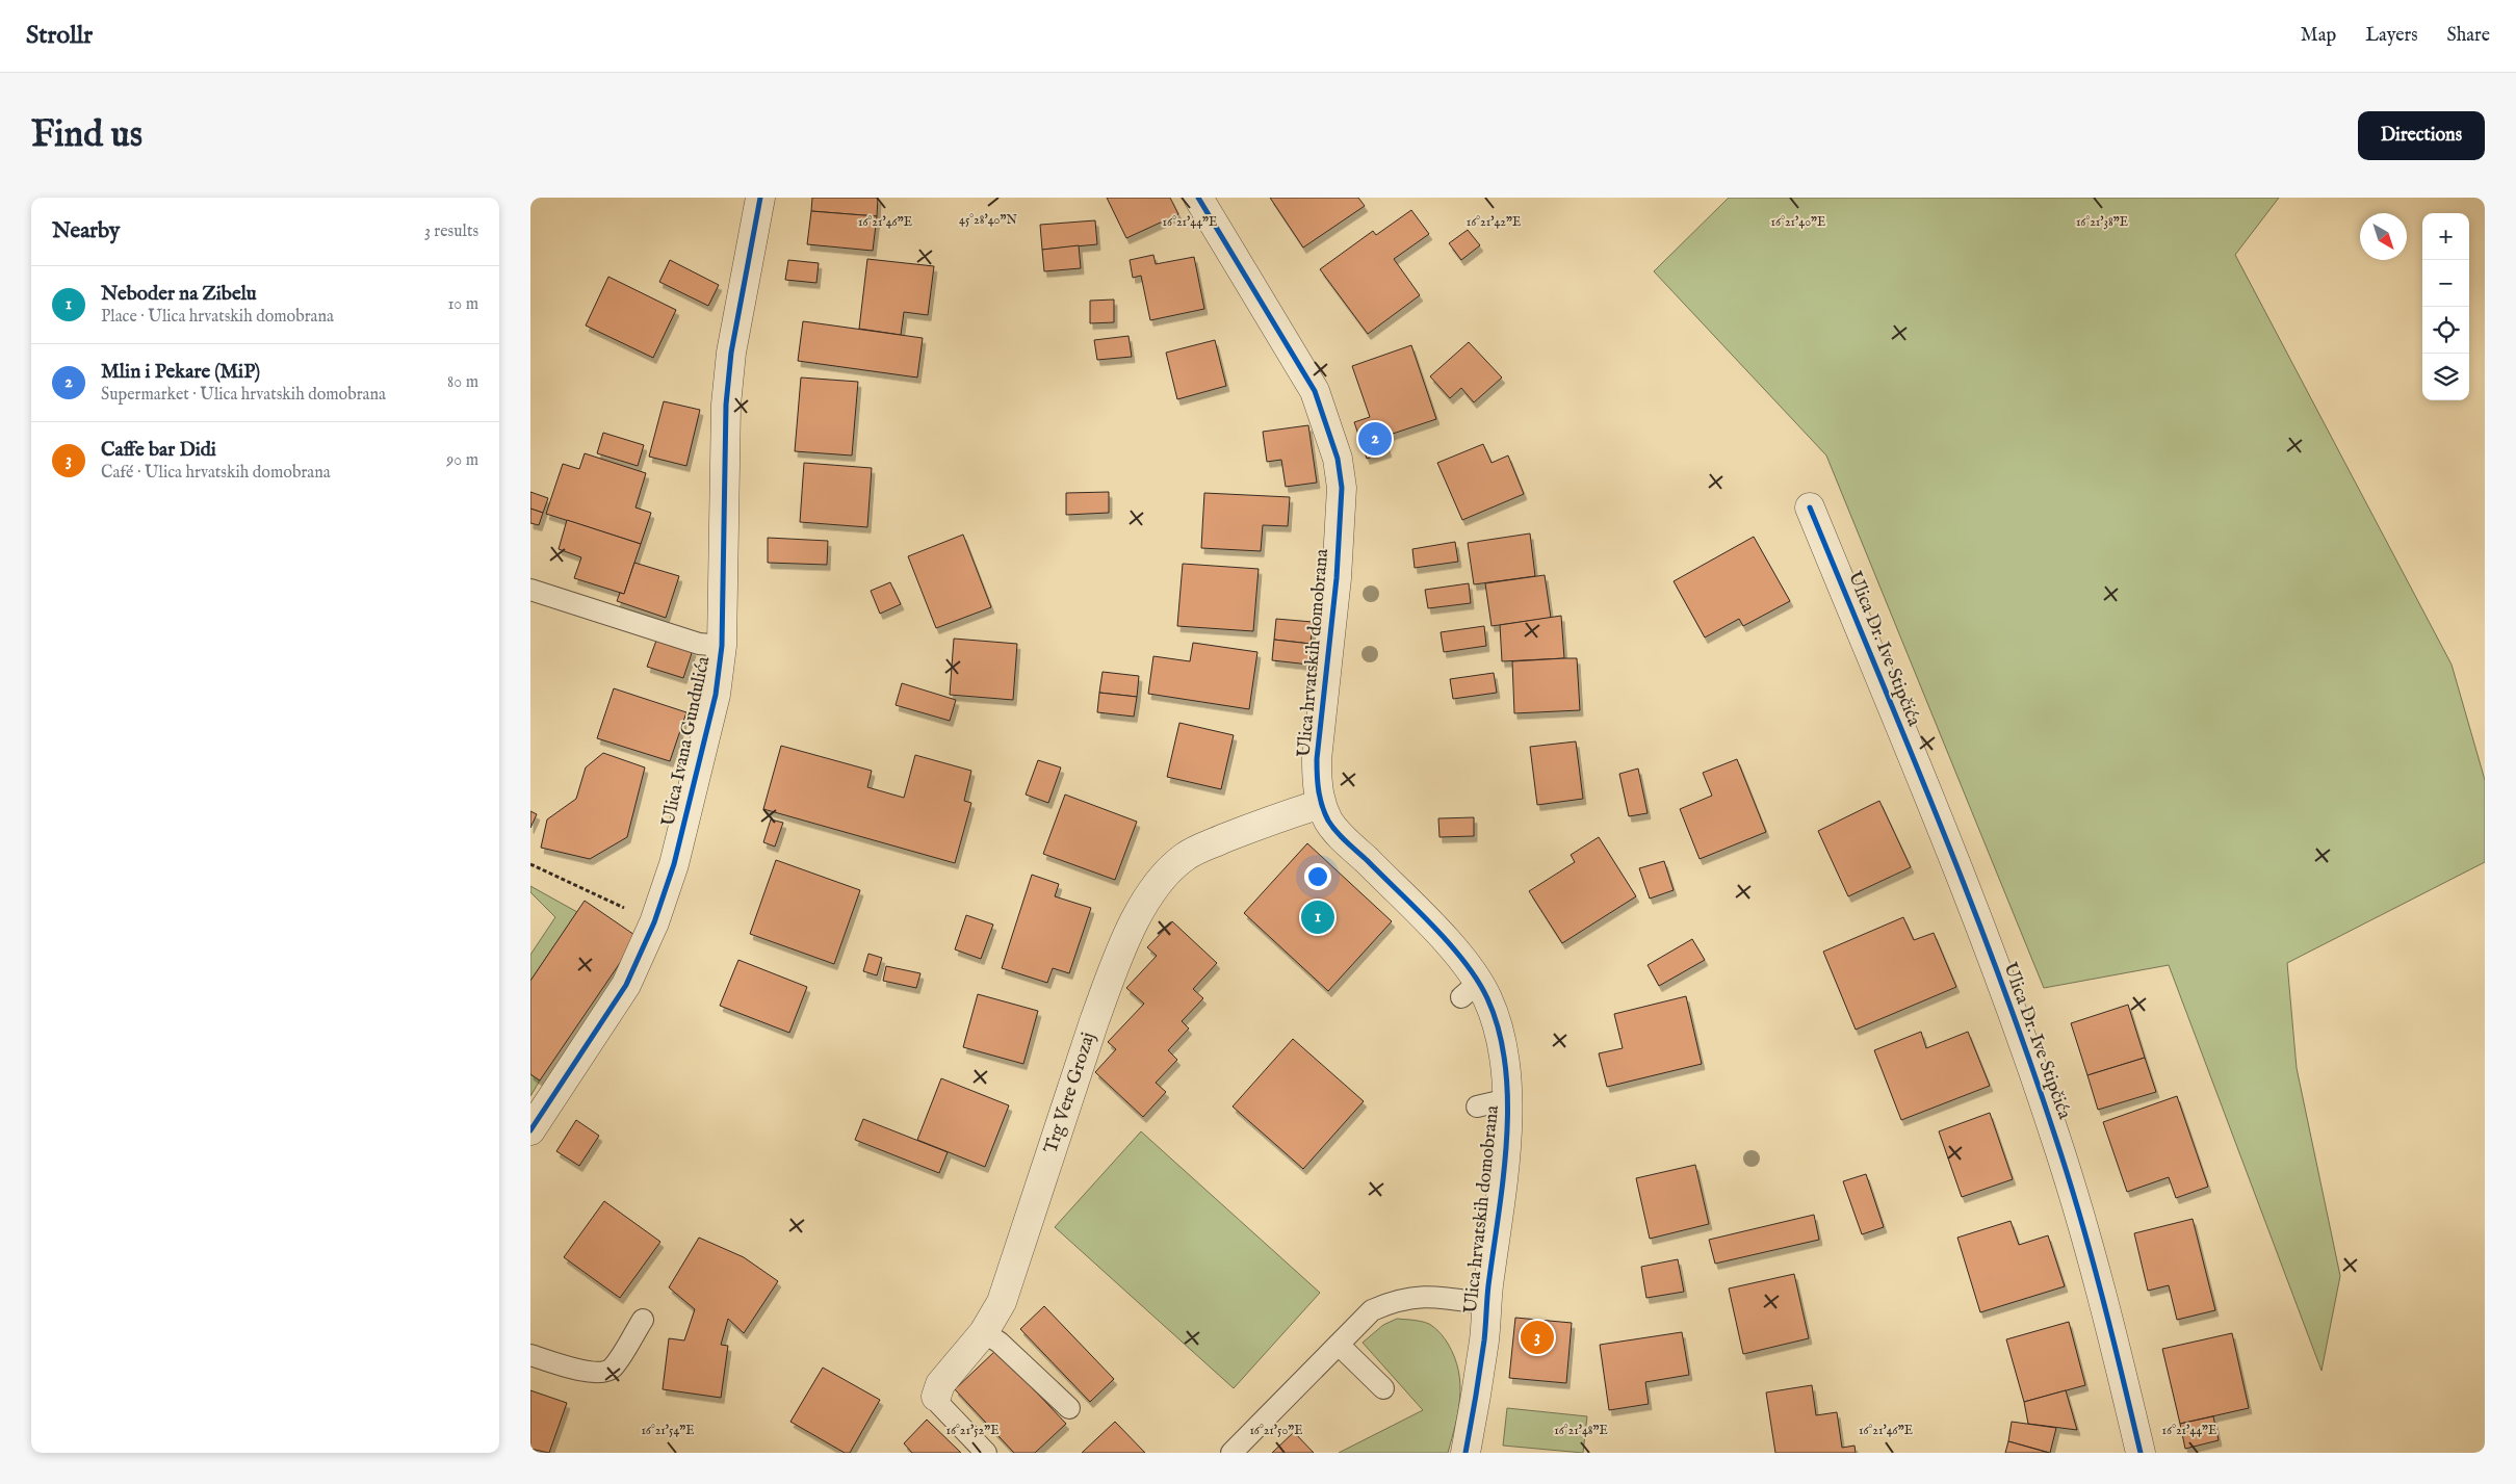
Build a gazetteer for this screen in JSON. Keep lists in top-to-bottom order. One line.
{"streets":{"street":["Ulica Dr. Ive Stipčića","Ulica hrvatskih domobrana","Ulica Ivana Gundulića","Trg Vere Grozaj"]},"crossings":[["Ulica hrvatskih domobrana","Trg Vere Grozaj"]],"north":"bottom right","page":{"header":"Strollr","nav":["Map","Layers","Share"],"buttons":"Directions","title":"Find us","heading":["Nearby","3 results"],"map_buttons":["+","−"],"list":[{"mark":"1","name":"Neboder na Zibelu","note":"Place · Ulica hrvatskih domobrana","value":"10 m"},{"mark":"2","name":"Mlin i Pekare (MiP)","note":"Supermarket · Ulica hrvatskih domobrana","value":"80 m"},{"mark":"3","name":"Caffe bar Didi","note":"Café · Ulica hrvatskih domobrana","value":"90 m"}],"pins":["2","1","3"]},"coordinates":["45°28'40\"N","16°21'46\"E","16°21'44\"E","16°21'42\"E","16°21'40\"E","16°21'38\"E","16°21'54\"E","16°21'52\"E","16°21'50\"E","16°21'48\"E"]}
